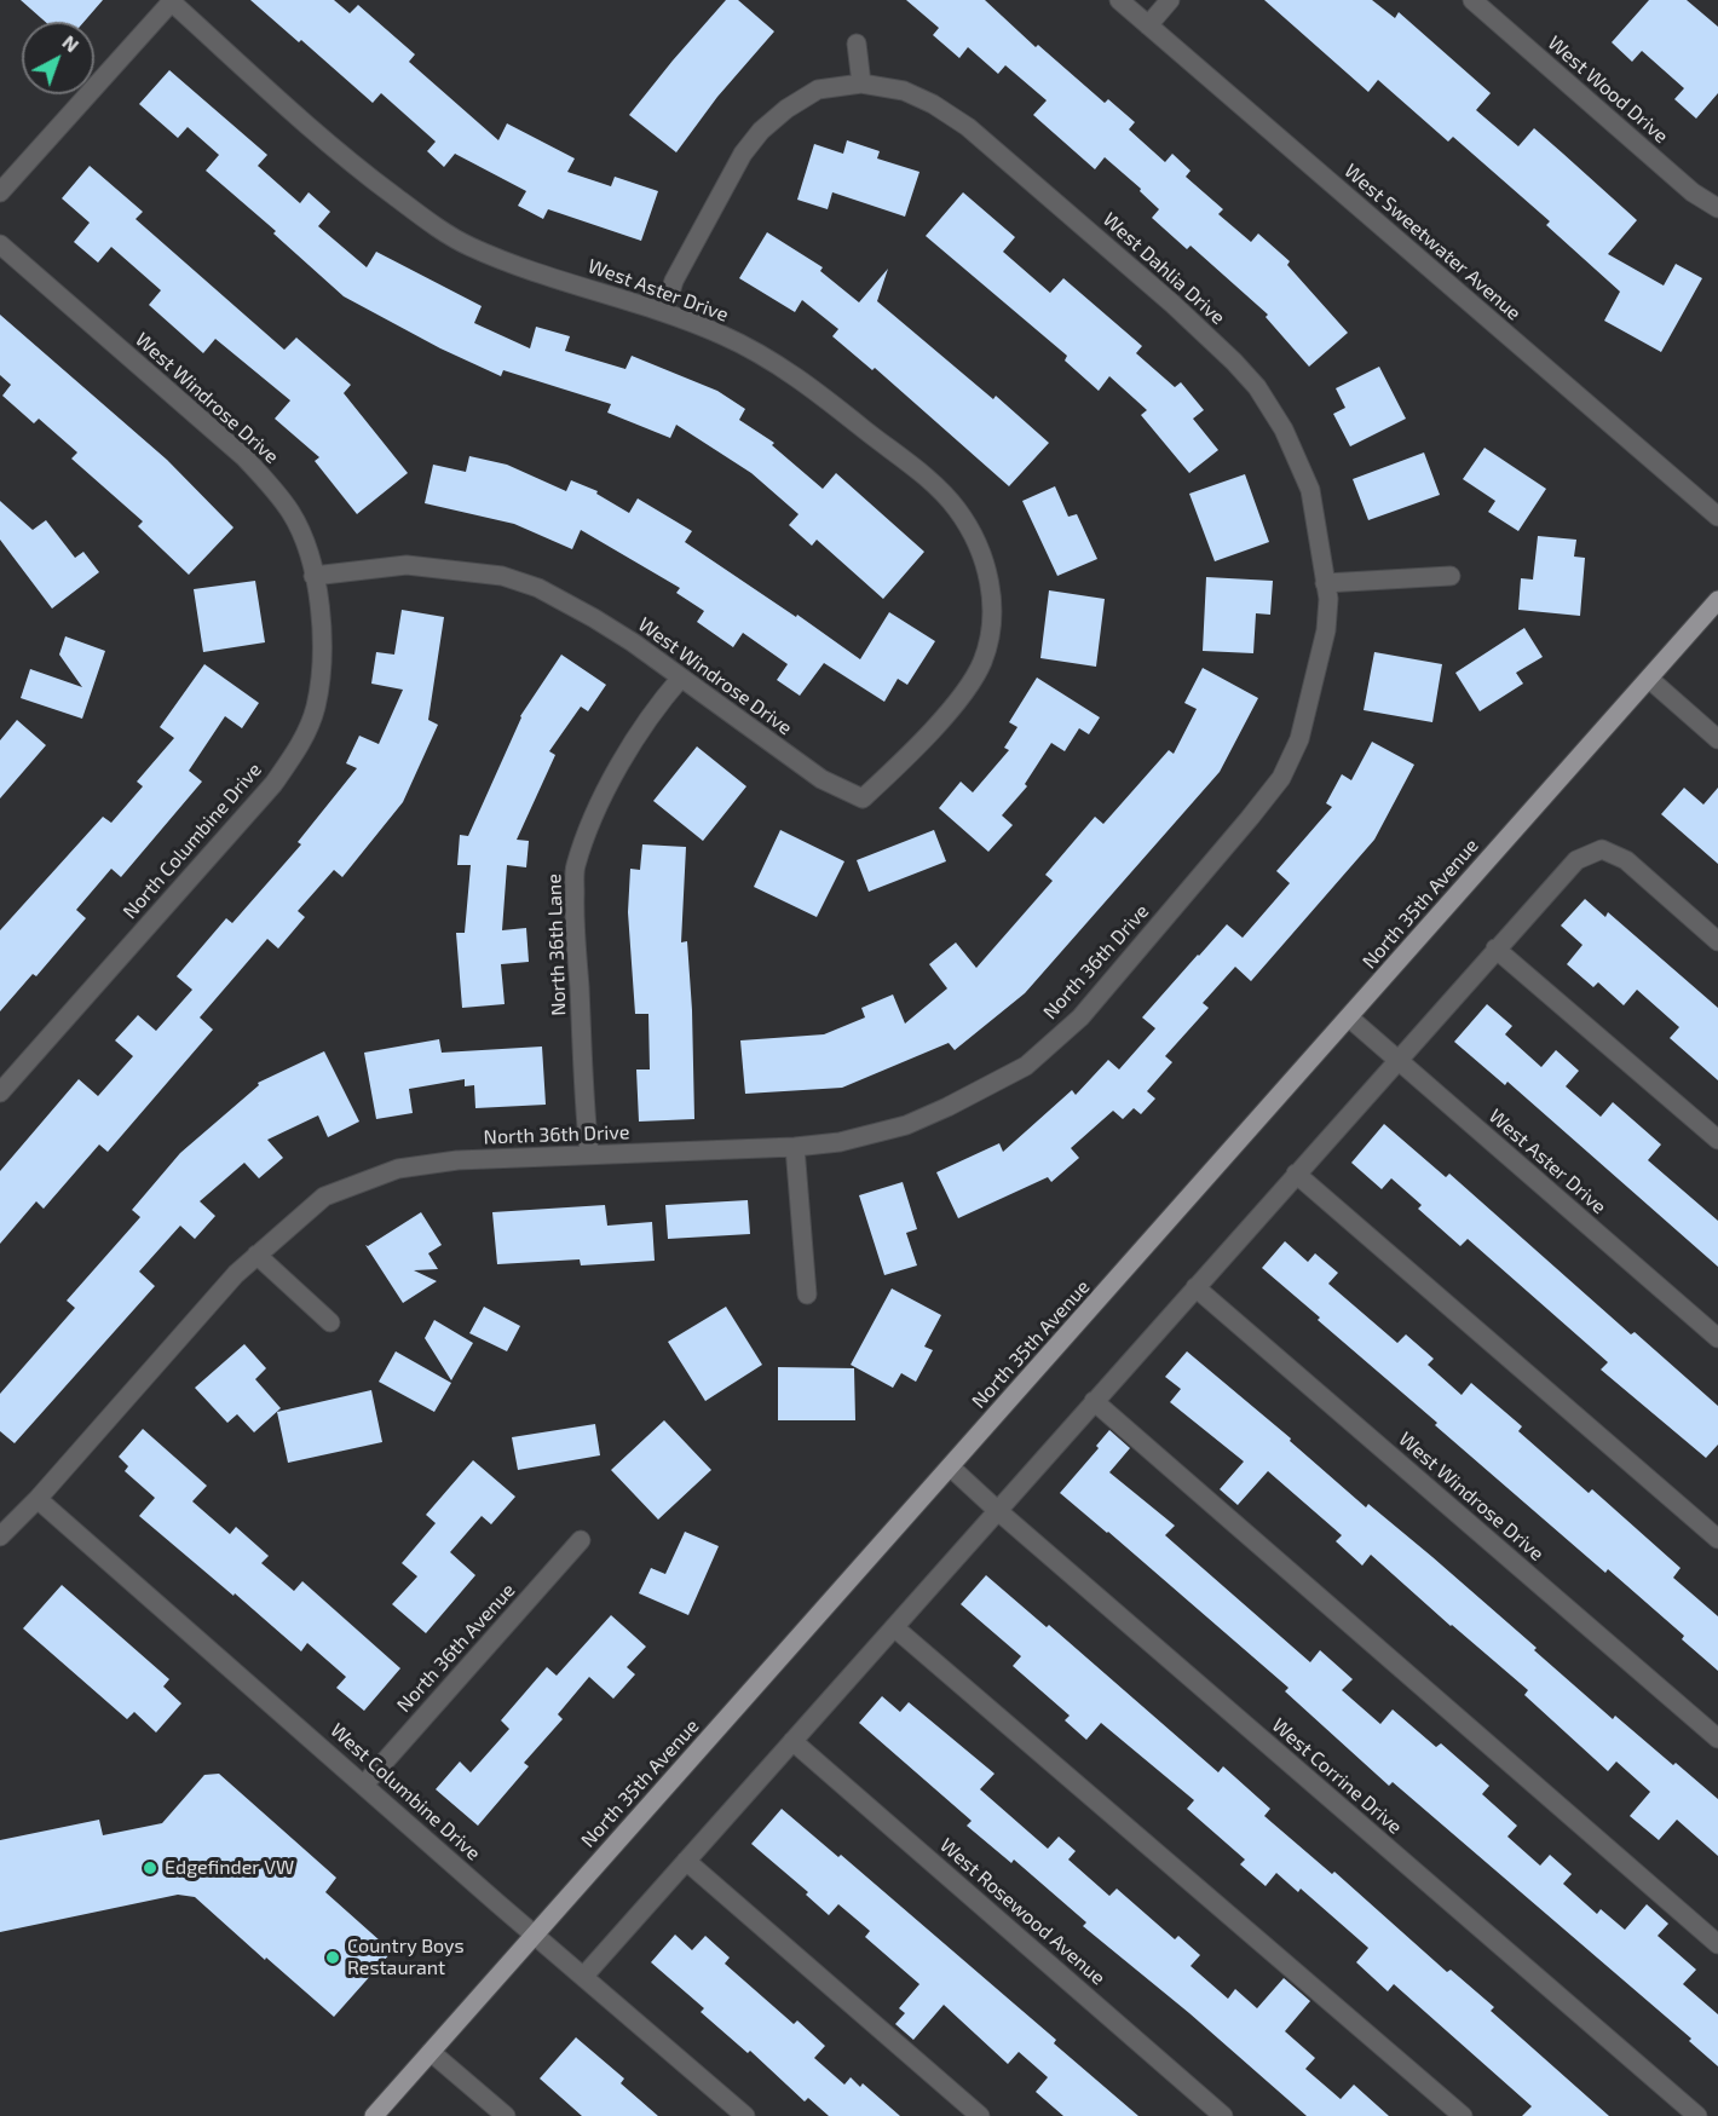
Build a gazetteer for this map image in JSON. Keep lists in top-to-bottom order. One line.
{"streets":{"main road":["North 35th Avenue"],"street":["West Wood Drive","West Sweetwater Avenue","West Dahlia Drive","West Aster Drive","West Windrose Drive","North Columbine Drive","North 36th Lane","North 36th Drive","North 36th Avenue","West Corrine Drive","West Columbine Drive","West Rosewood Avenue"]},"crossings":[["West Dahlia Drive","West Aster Drive"],["West Dahlia Drive","North 36th Drive"],["West Aster Drive","West Windrose Drive"],["West Aster Drive","North 35th Avenue"],["West Windrose Drive","North Columbine Drive"],["West Windrose Drive","North 36th Lane"],["North 35th Avenue","West Corrine Drive"],["North 35th Avenue","West Columbine Drive"],["North 36th Lane","North 36th Drive"],["North 36th Drive","West Columbine Drive"],["North 36th Avenue","West Columbine Drive"]],"places":["Edgefinder VW","Country Boys Restaurant"],"north":"top right"}
